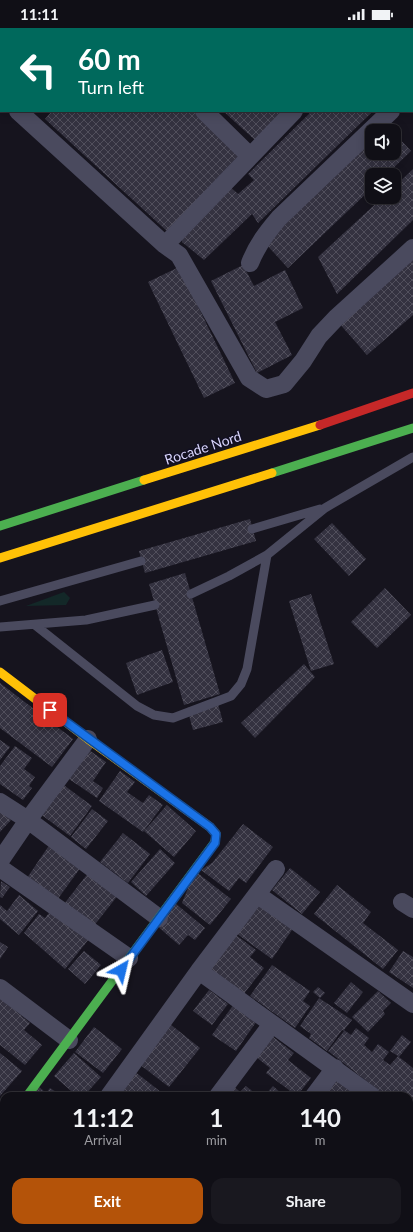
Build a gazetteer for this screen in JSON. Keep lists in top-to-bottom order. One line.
{"streets":{"main road":["Rocade Nord"]},"page":{"status":"11:11","turn":["60 m","Turn left"],"eta":["11:12","Arrival","1","min","140","m"],"buttons":["Exit","Share"]}}
